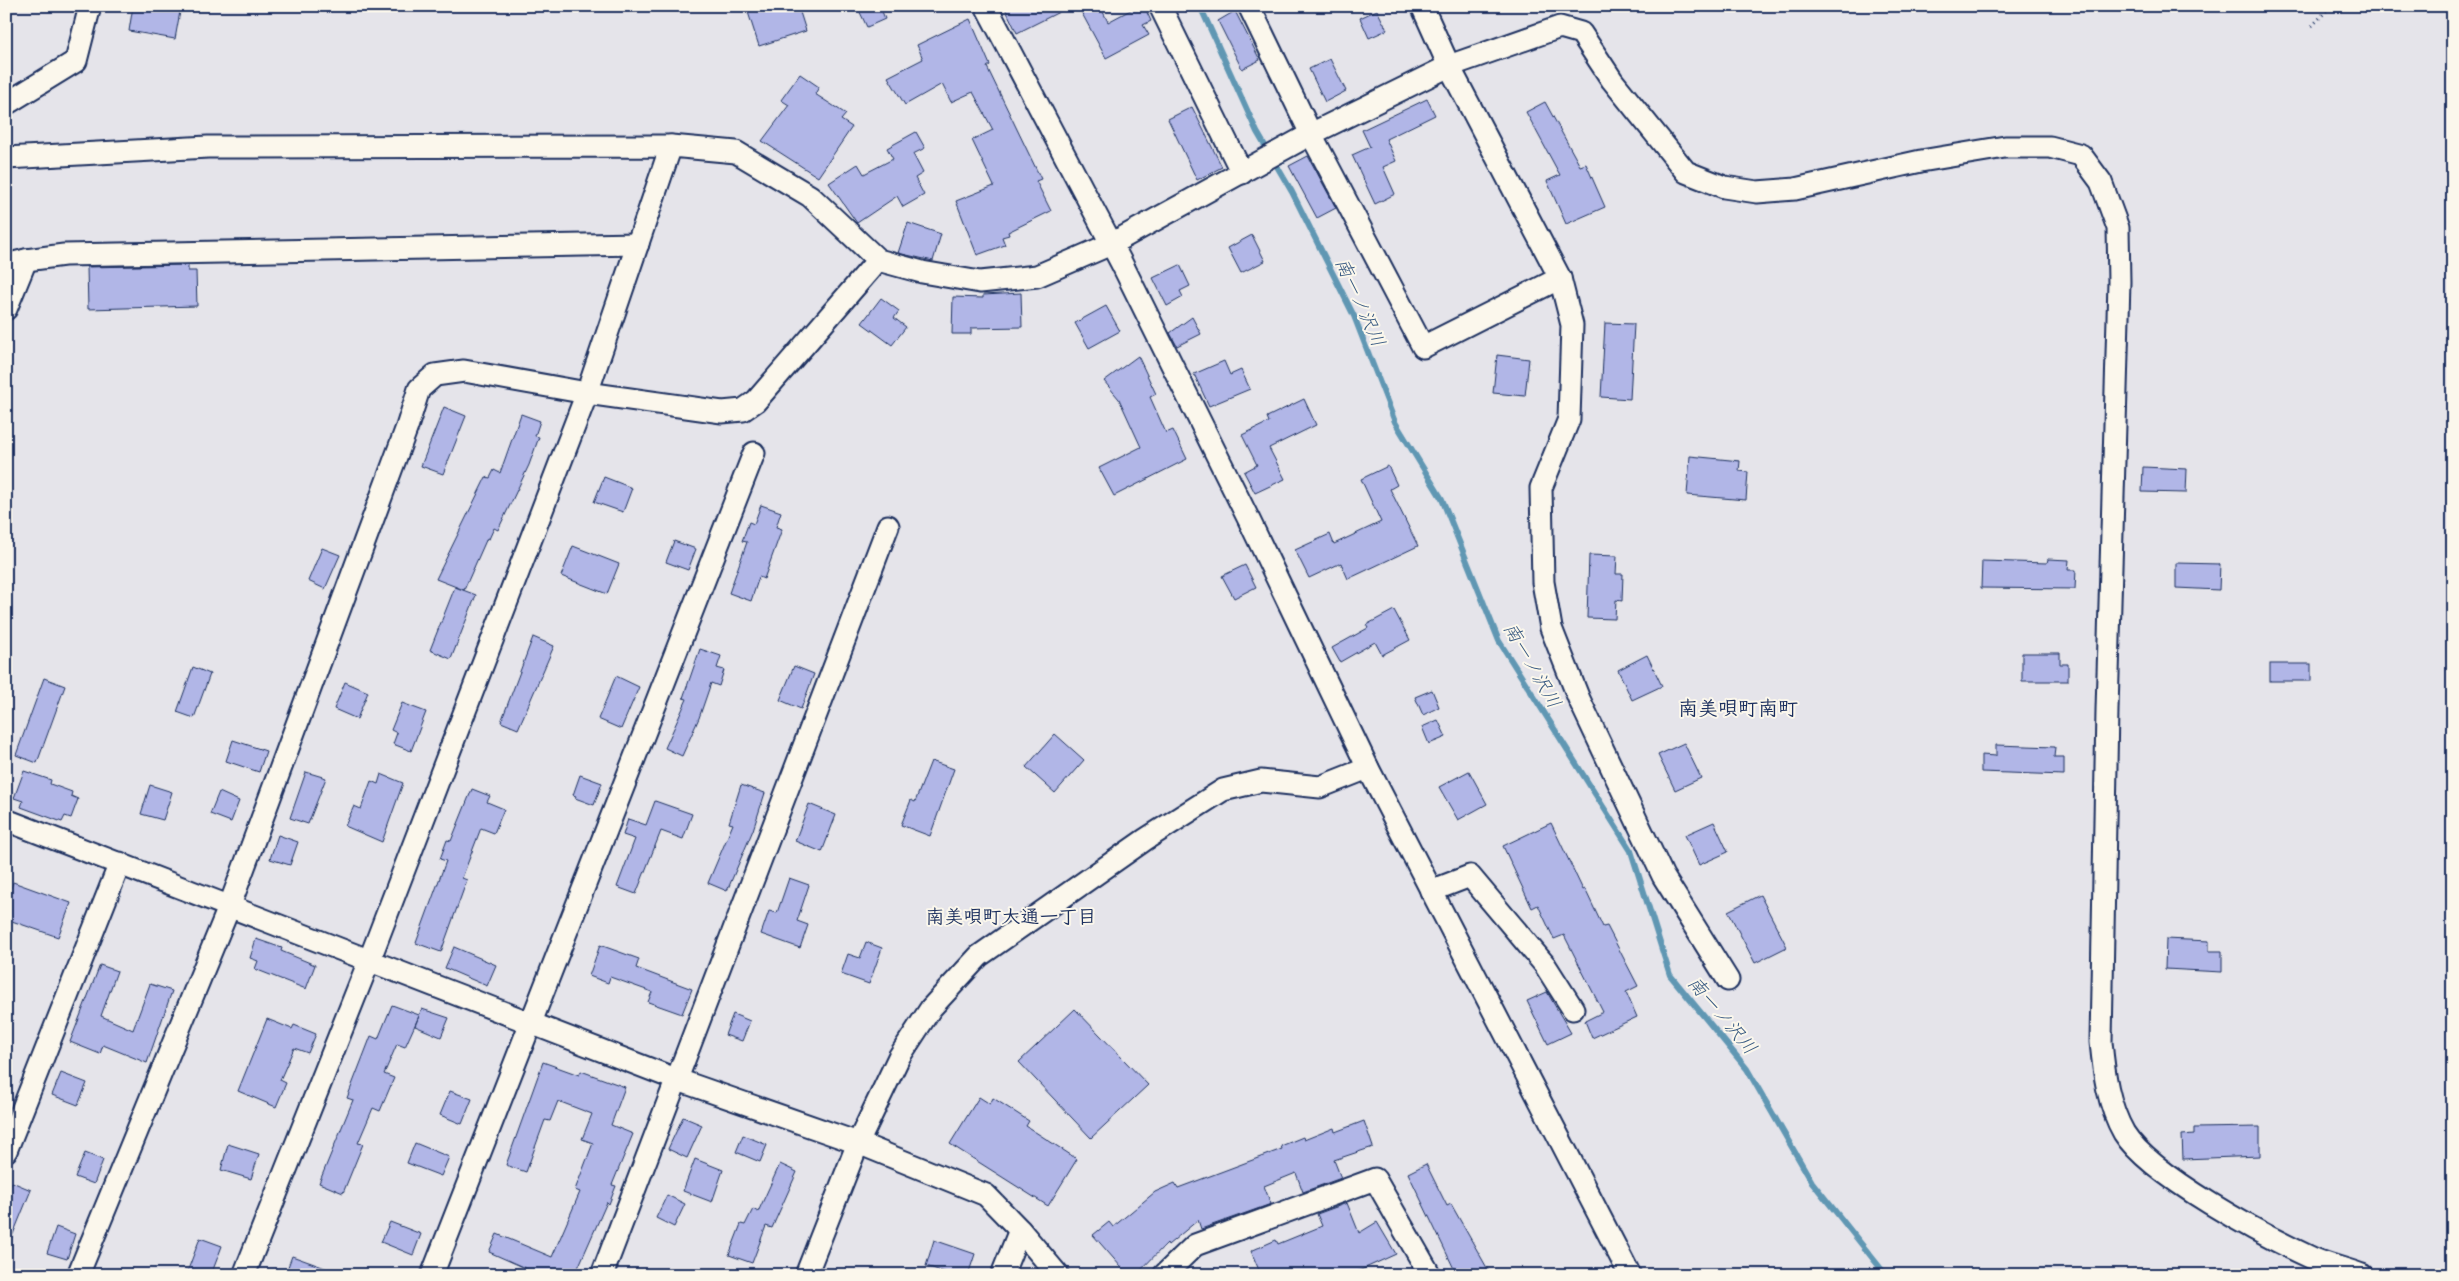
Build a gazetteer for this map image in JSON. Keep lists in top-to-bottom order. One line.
{"districts":["南美唄町南町","南美唄町大通一丁目"],"water":["南一ノ沢川"]}
